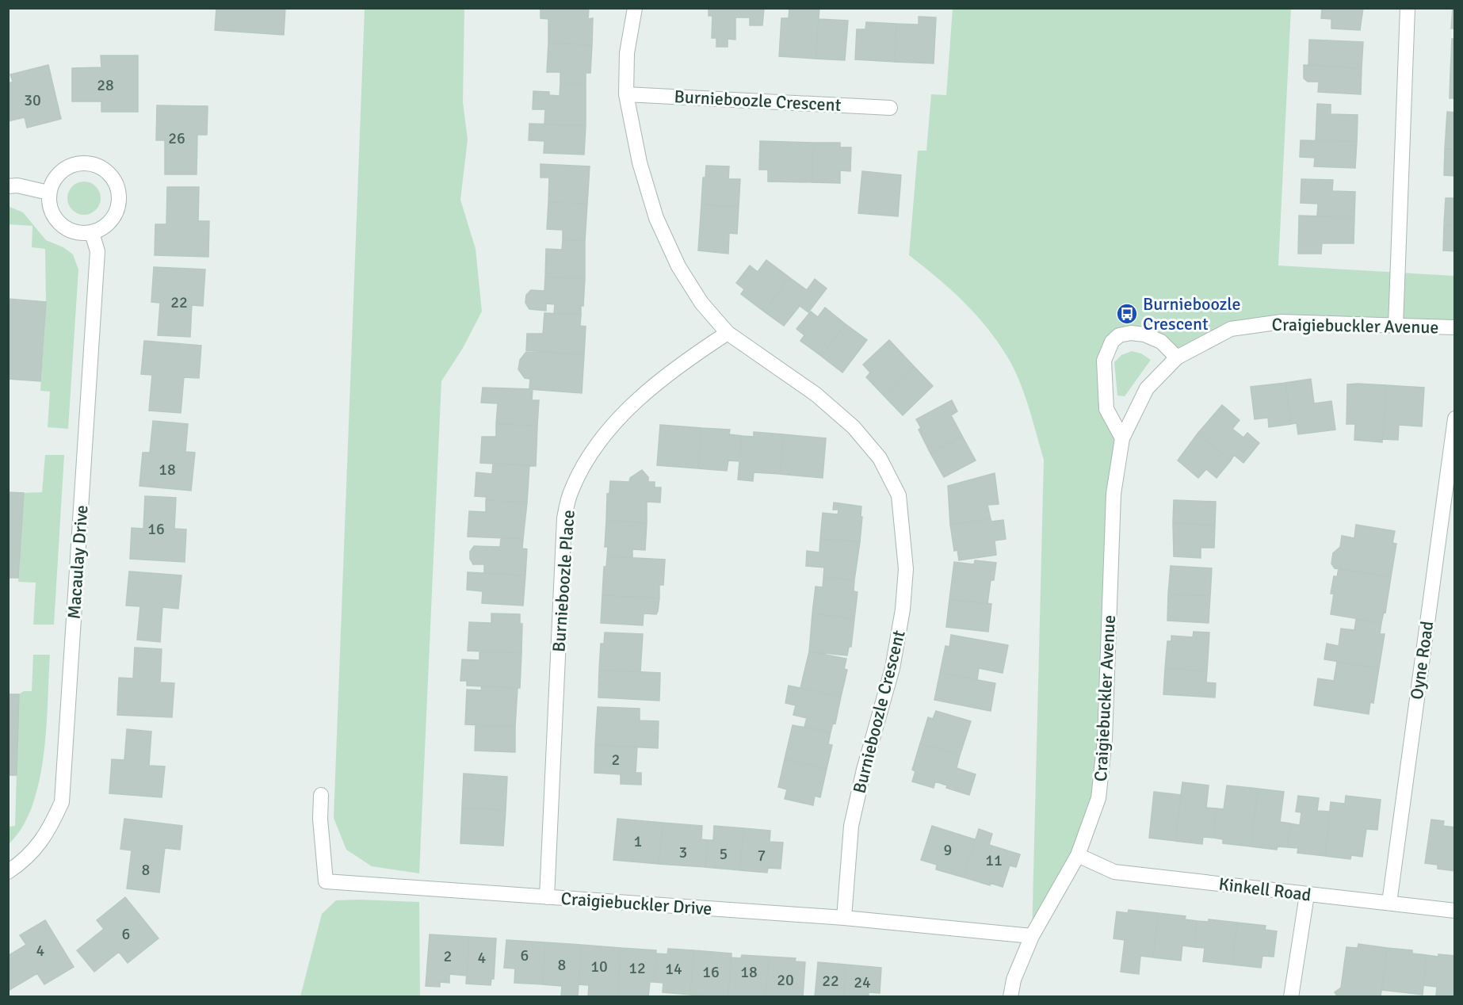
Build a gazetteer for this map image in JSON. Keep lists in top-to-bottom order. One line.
{"streets":{"street":["Burnieboozle Crescent","Craigiebuckler Avenue","Macaulay Drive","Burnieboozle Place","Oyne Road","Kinkell Road","Craigiebuckler Drive"]},"crossings":[["Burnieboozle Crescent","Burnieboozle Place"],["Burnieboozle Crescent","Craigiebuckler Drive"],["Craigiebuckler Avenue","Kinkell Road"],["Craigiebuckler Avenue","Craigiebuckler Drive"],["Burnieboozle Place","Craigiebuckler Drive"],["Oyne Road","Kinkell Road"]],"places":{"bus stop":["Burnieboozle Crescent"]},"house_numbers":["28","30","26","22","18","16","2","1","9","3","5","7","11","8","6","4","6","2","4","8","10","12","14","16","18","20","22","24"]}
